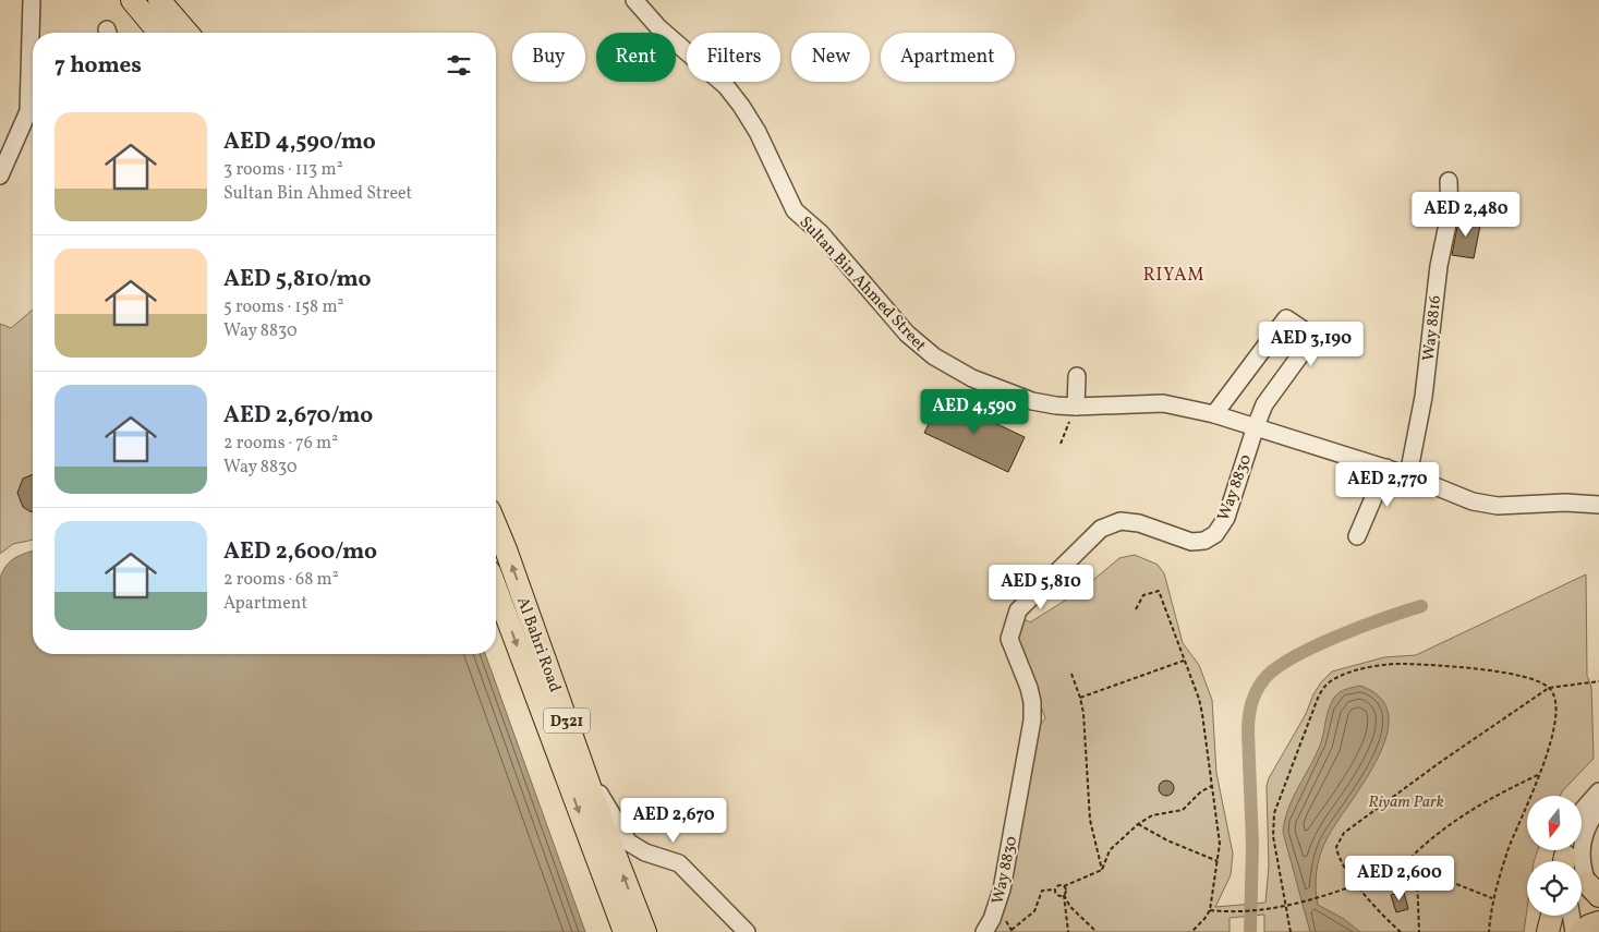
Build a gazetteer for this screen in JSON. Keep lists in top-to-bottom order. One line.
{"streets":{"main road":["Al Bahri Road","D321"],"street":["Sultan Bin Ahmed Street","Way 8816","Way 8830"]},"crossings":[["Sultan Bin Ahmed Street","Way 8816"],["Sultan Bin Ahmed Street","Way 8830"]],"districts":["RIYAM"],"parks":["Riyam Park"],"north":"bottom","page":{"chip":["Buy","Rent","Filters","New","Apartment"],"heading":"7 homes","list":[{"name":"AED 4,590/mo","note":"3 rooms · 113 m² · Sultan Bin Ahmed Street"},{"name":"AED 5,810/mo","note":"5 rooms · 158 m² · Way 8830"},{"name":"AED 2,670/mo","note":"2 rooms · 76 m² · Way 8830"},{"name":"AED 2,600/mo","note":"2 rooms · 68 m² · Apartment"}],"price":["AED 2,480","AED 3,190","AED 4,590","AED 2,770","AED 5,810","AED 2,670","AED 2,600"]}}
